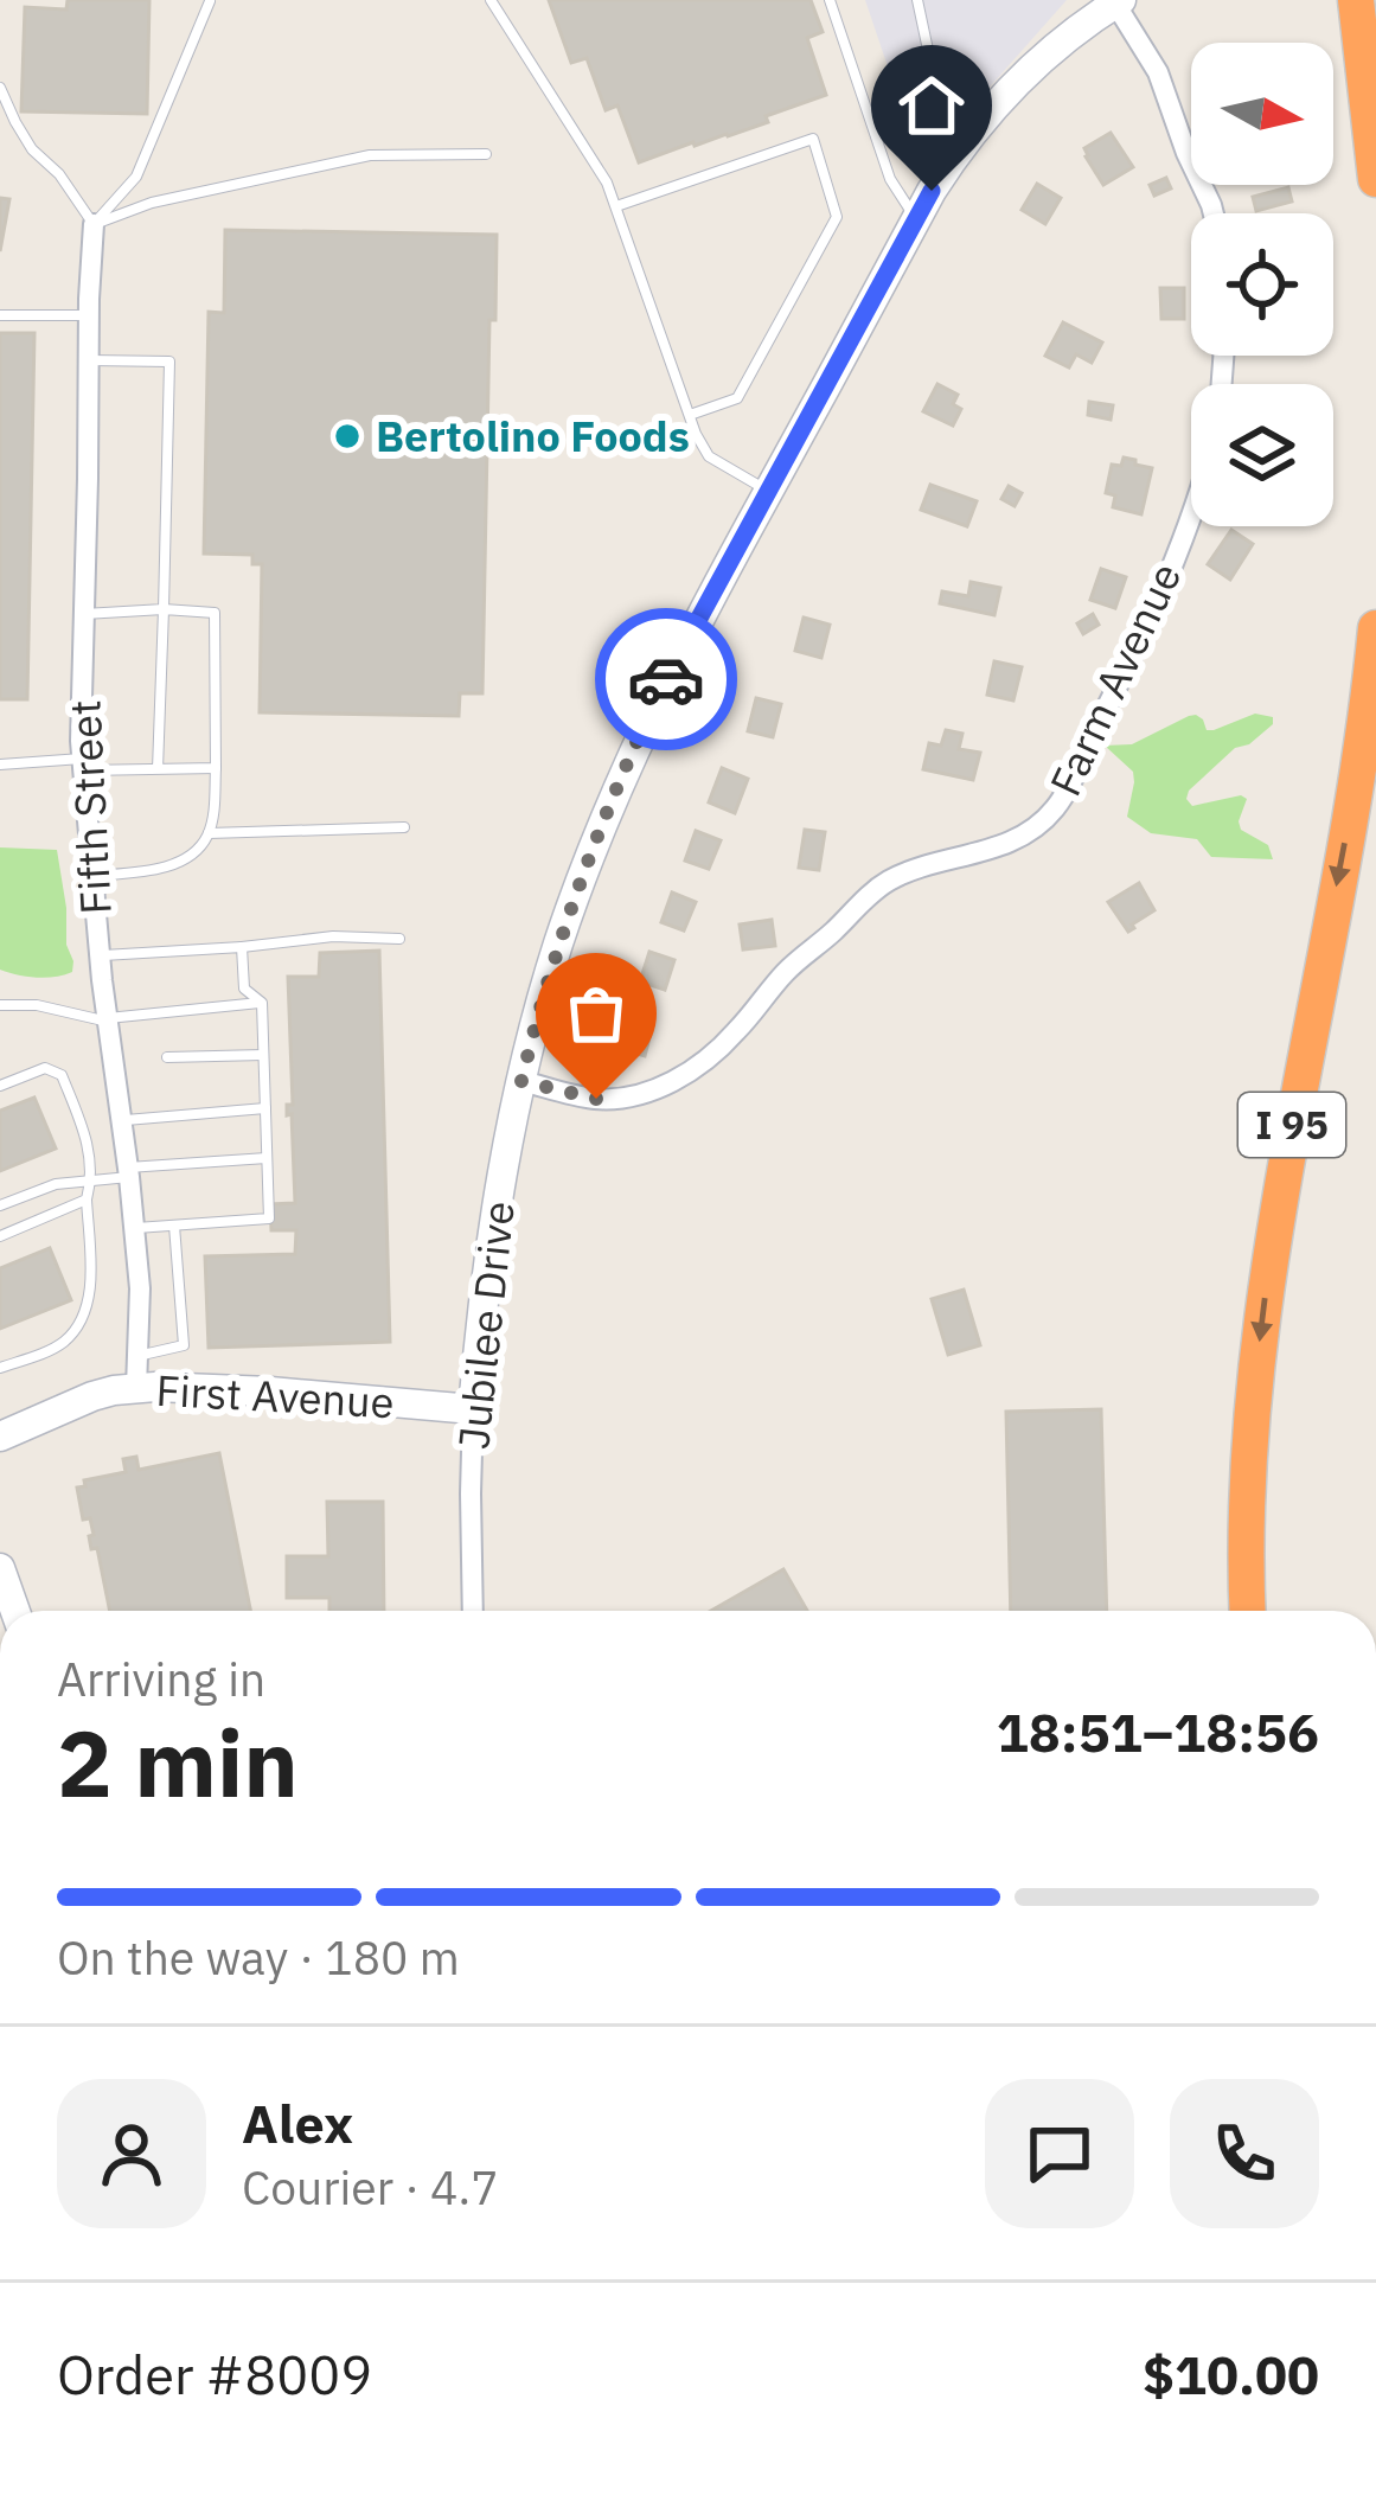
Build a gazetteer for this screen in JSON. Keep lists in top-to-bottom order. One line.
{"streets":{"highway":["I 95"],"street":["Farm Avenue","Fifth Street","Jubilee Drive","First Avenue"]},"crossings":[["Farm Avenue","Jubilee Drive"],["Fifth Street","First Avenue"],["Jubilee Drive","First Avenue"]],"places":["Bertolino Foods"],"north":"right","page":{"heading":["2 min","Arriving in","18:51–18:56"],"panel":["Alex","Courier · 4.7","Order #8009","$10.00"],"bar":"On the way · 180 m"}}
